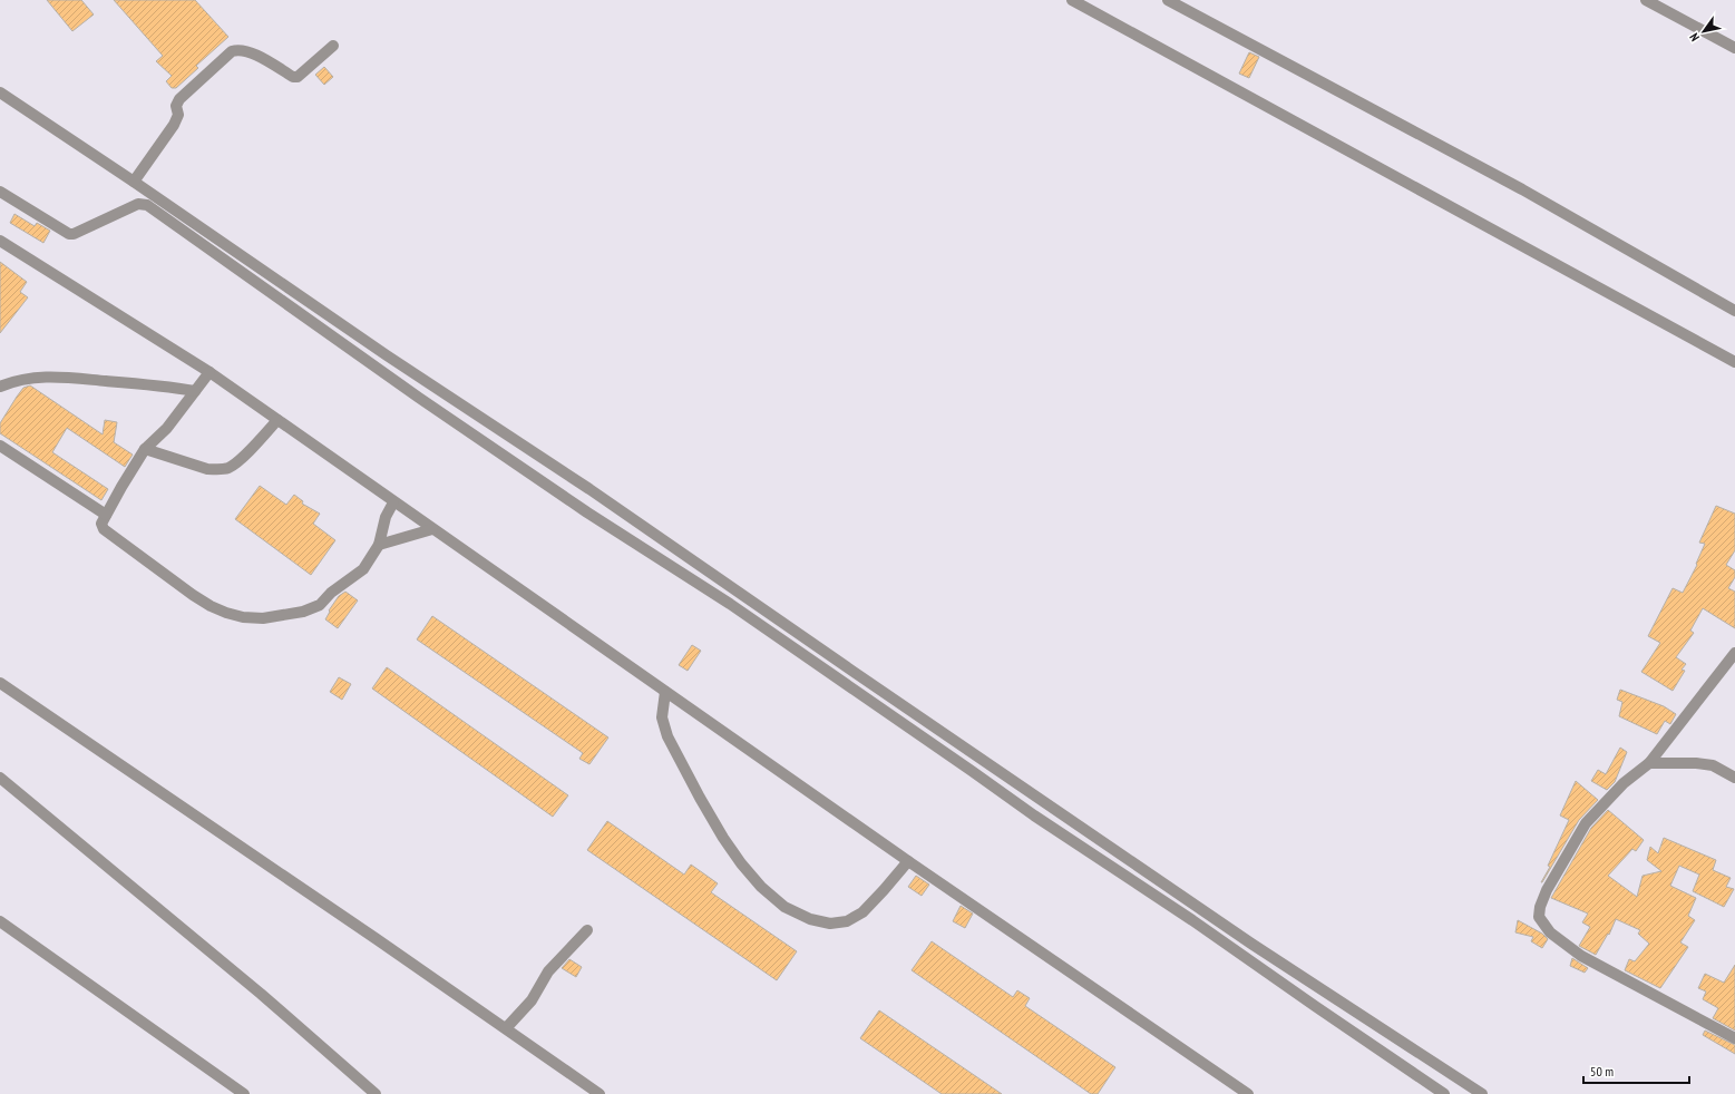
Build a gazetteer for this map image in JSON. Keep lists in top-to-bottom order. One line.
{"scale_bar":"50 m","north":"bottom left"}
